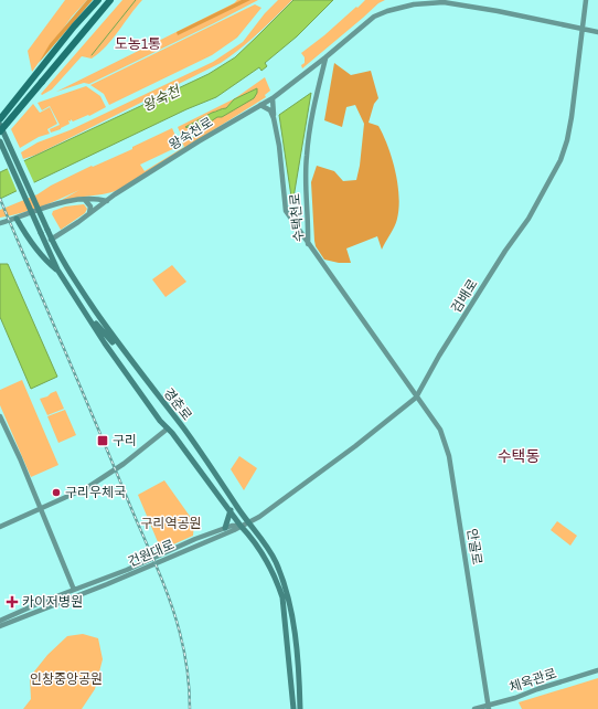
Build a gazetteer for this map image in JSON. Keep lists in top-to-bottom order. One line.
{"streets":{"main road":["경춘로"],"street":["왕숙천로","수택천로","검배로","안골로","건원대로","체육관로"]},"crossings":[["왕숙천로","수택천로"],["왕숙천로","경춘로"],["수택천로","검배로"],["수택천로","안골로"],["검배로","경춘로"],["검배로","안골로"],["검배로","건원대로"],["경춘로","건원대로"],["안골로","체육관로"]],"districts":["도농1통","수택동"],"water":["왕숙천"],"parks":["구리역공원","인창중앙공원"],"places":{"transit":["구리"],"other":["구리우체국"],"health":["카이저병원"]}}
